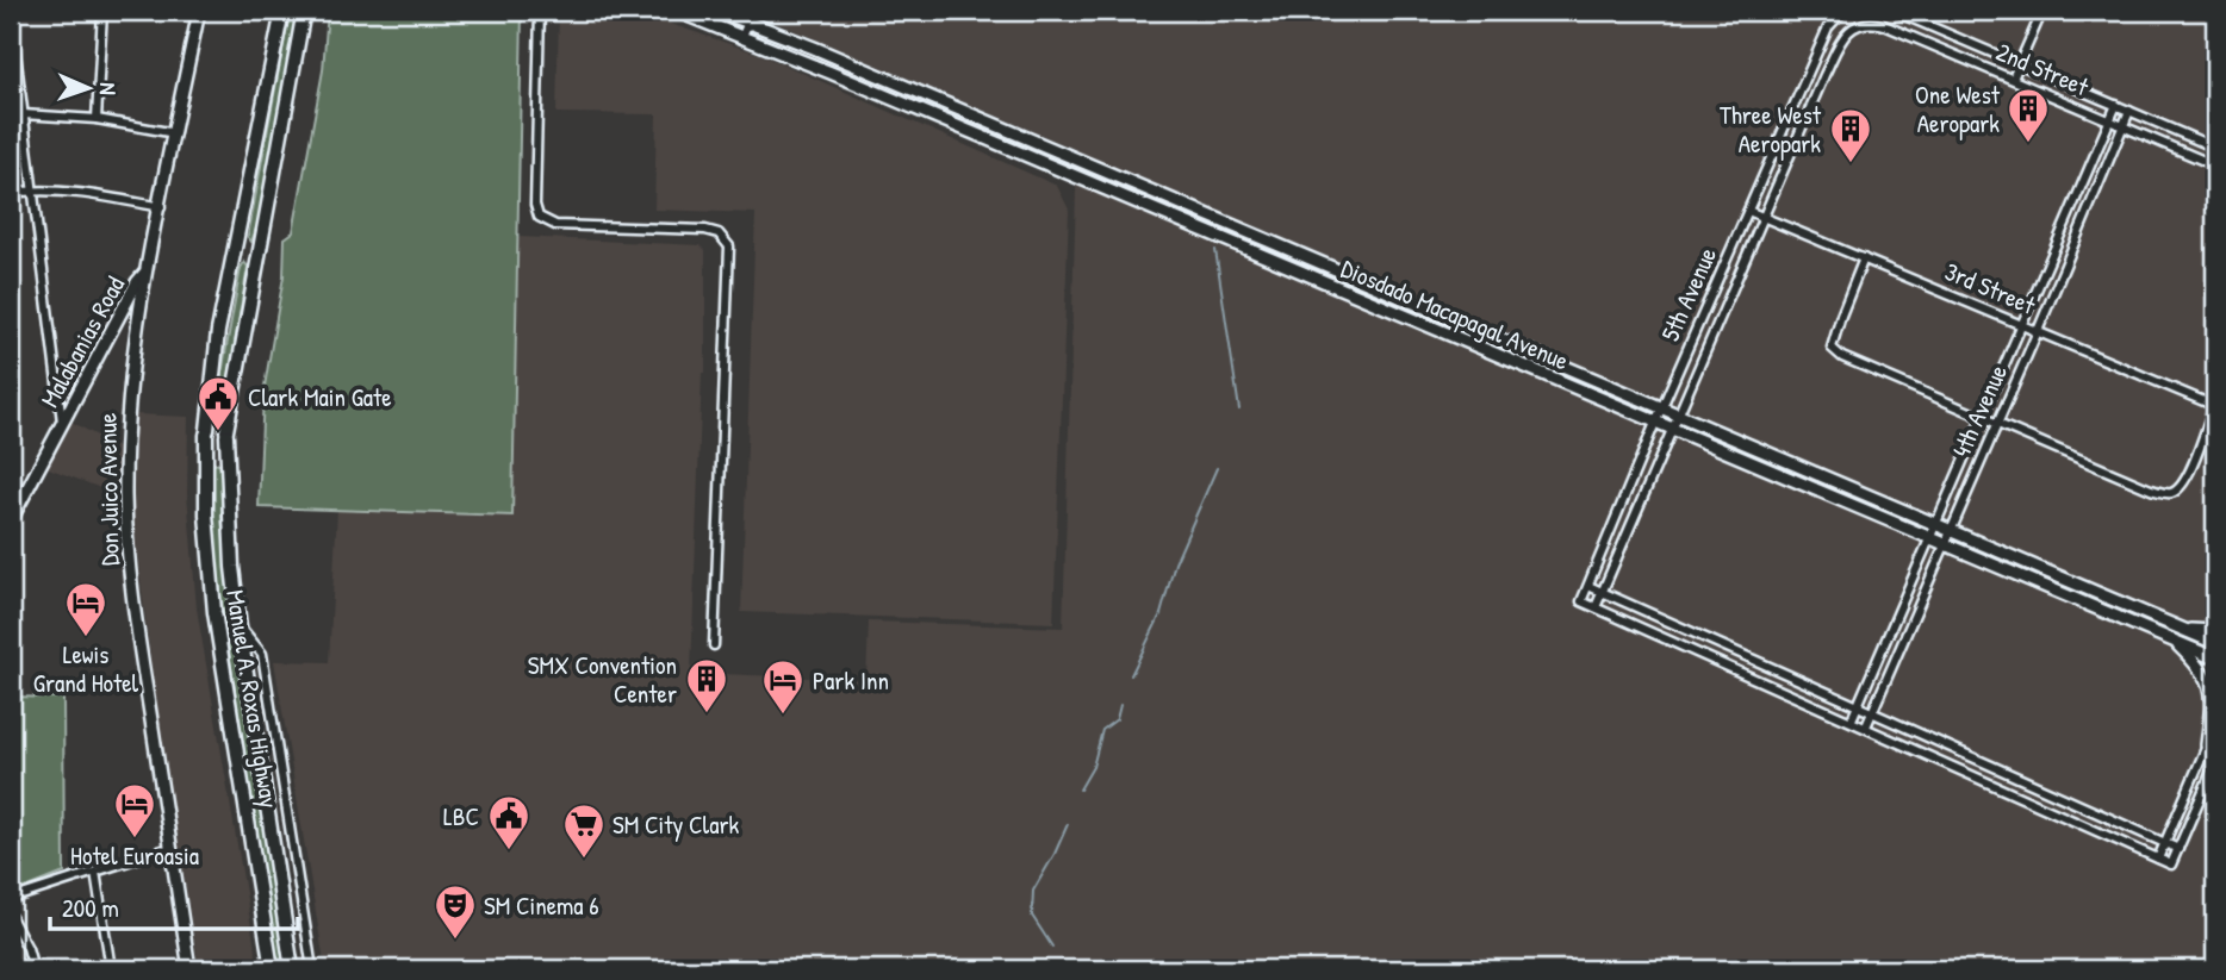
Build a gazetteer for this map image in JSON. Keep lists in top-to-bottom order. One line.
{"streets":{"main road":["Diosdado Macapagal Avenue","Malabanias Road","Don Juico Avenue","Manuel A. Roxas Highway"],"street":["2nd Street","3rd Street","5th Avenue","4th Avenue"]},"crossings":[["2nd Street","5th Avenue"],["2nd Street","4th Avenue"],["3rd Street","5th Avenue"],["3rd Street","4th Avenue"],["5th Avenue","Diosdado Macapagal Avenue"],["Diosdado Macapagal Avenue","4th Avenue"],["Malabanias Road","Don Juico Avenue"]],"places":{"building":["One West Aeropark","Three West Aeropark","SMX Convention Center"],"public building":["Clark Main Gate","LBC"],"hotel":["Lewis Grand Hotel","Park Inn","Hotel Euroasia"],"supermarket":["SM City Clark"],"theatre":["SM Cinema 6"]},"scale_bar":"200 m","north":"right"}
